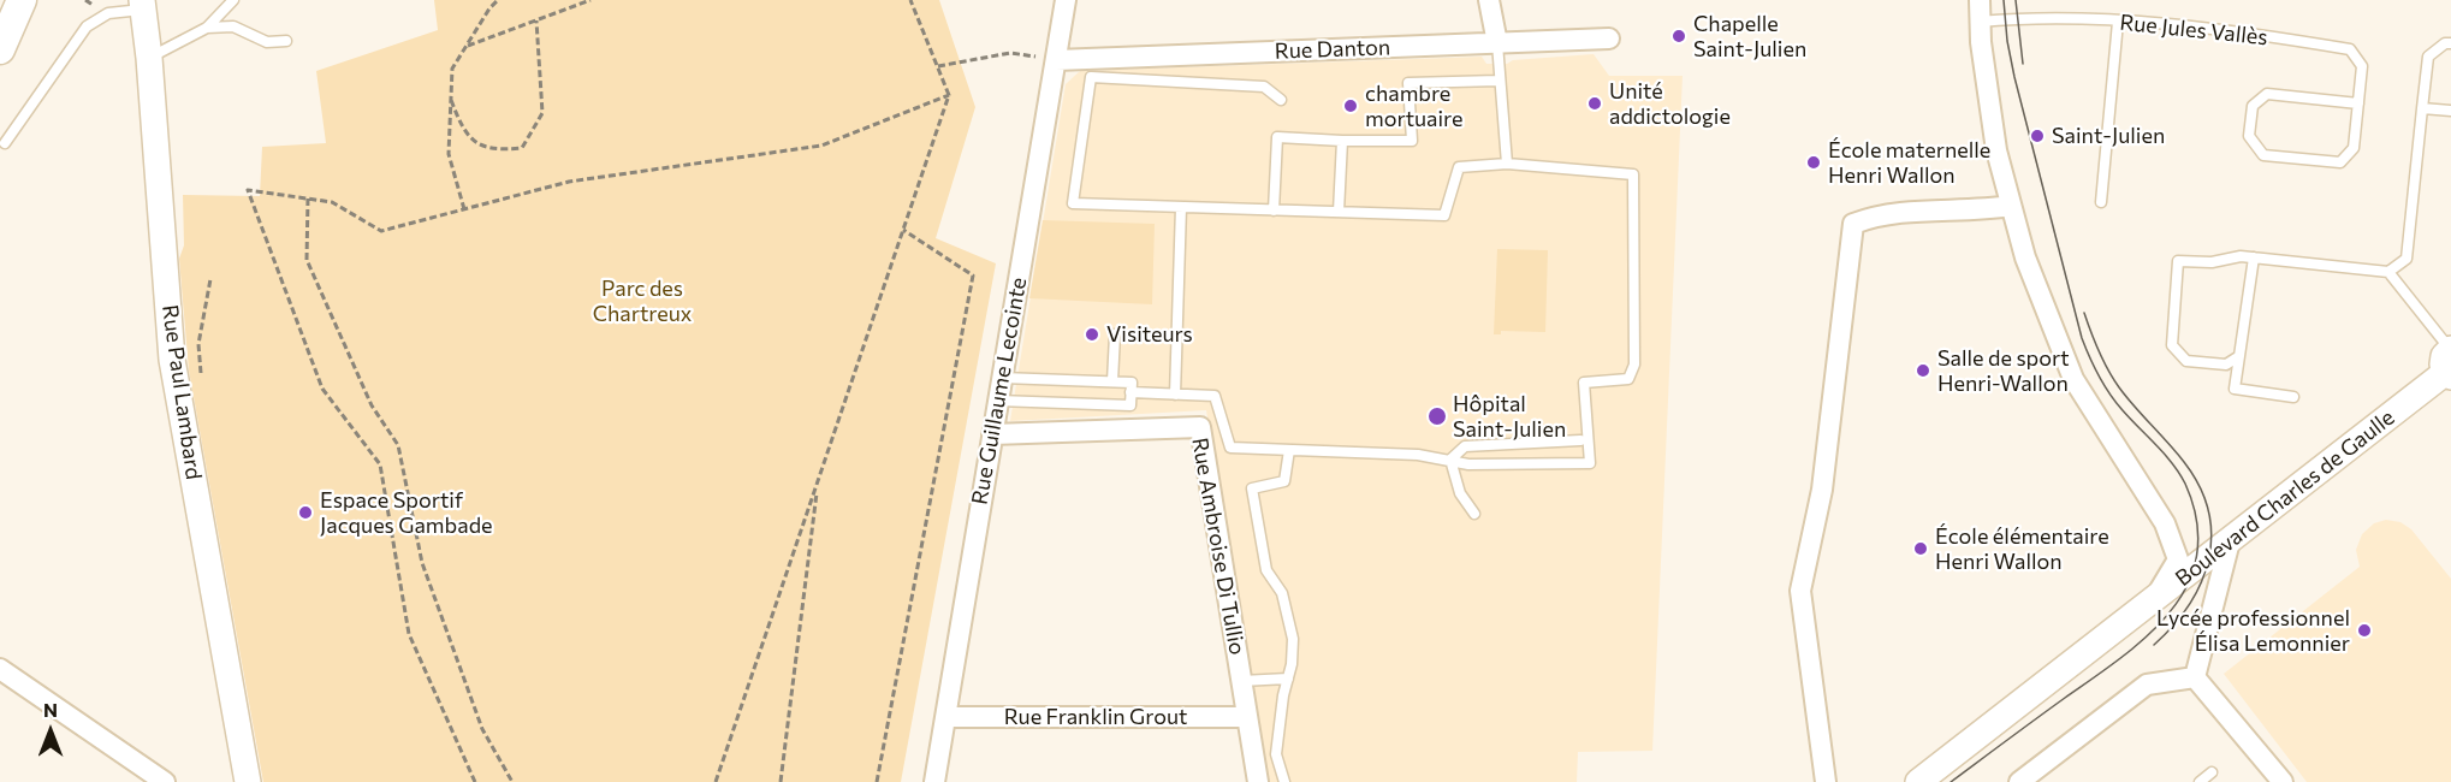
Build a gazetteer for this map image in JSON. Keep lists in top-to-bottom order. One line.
{"streets":{"street":["Rue Danton","Rue Guillaume Lecointe","Rue Paul Lambard","Boulevard Charles de Gaulle","Rue Ambroise Di Tullio","Rue Franklin Grout"],"lane":["Rue Jules Vallès"]},"crossings":[["Rue Danton","Rue Guillaume Lecointe"],["Rue Guillaume Lecointe","Rue Ambroise Di Tullio"],["Rue Guillaume Lecointe","Rue Franklin Grout"],["Rue Ambroise Di Tullio","Rue Franklin Grout"]],"parks":["Parc des Chartreux"],"places":["Chapelle Saint-Julien","Unité addictologie","chambre mortuaire","Saint-Julien","École maternelle Henri Wallon","Visiteurs","Salle de sport Henri-Wallon","Hôpital Saint-Julien","Espace Sportif Jacques Gambade","École élémentaire Henri Wallon","Lycée professionnel Élisa Lemonnier"],"north":"top"}
